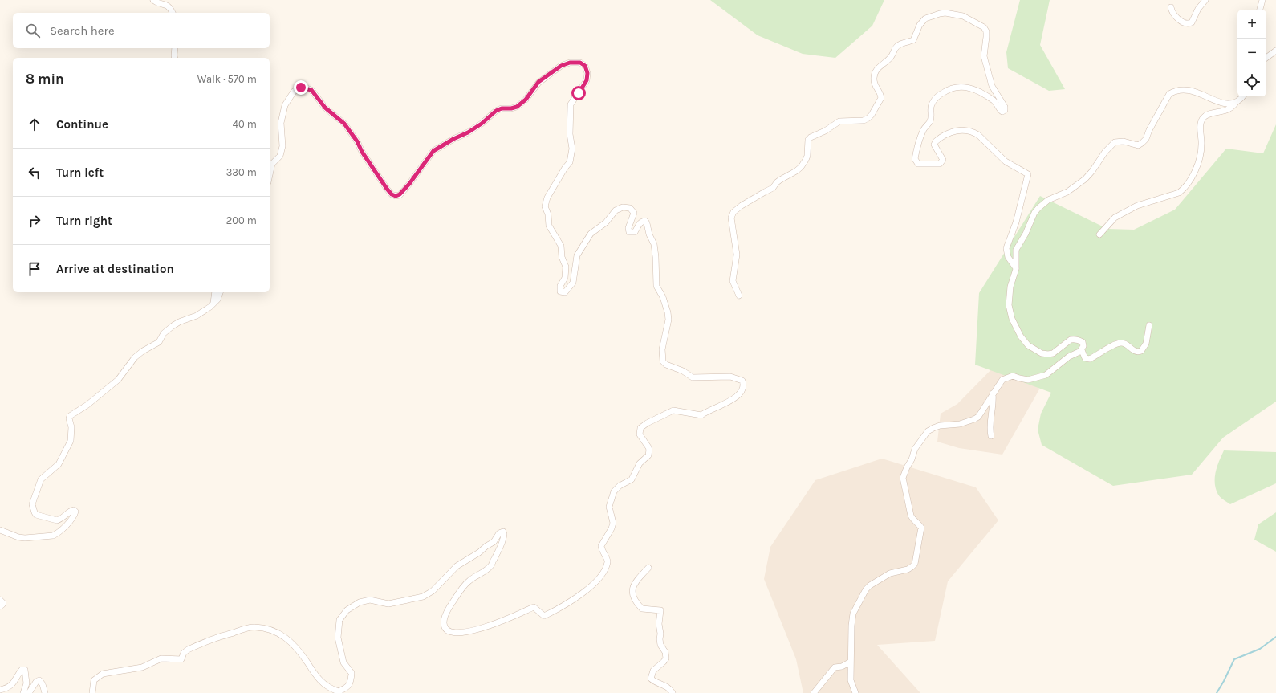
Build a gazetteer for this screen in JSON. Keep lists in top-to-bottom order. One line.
{"page":{"map_buttons":["+","−"],"search":"Search here","heading":["8 min","Walk · 570 m"],"list":[["Continue","40 m"],["Turn left","330 m"],["Turn right","200 m"],"Arrive at destination"]}}
